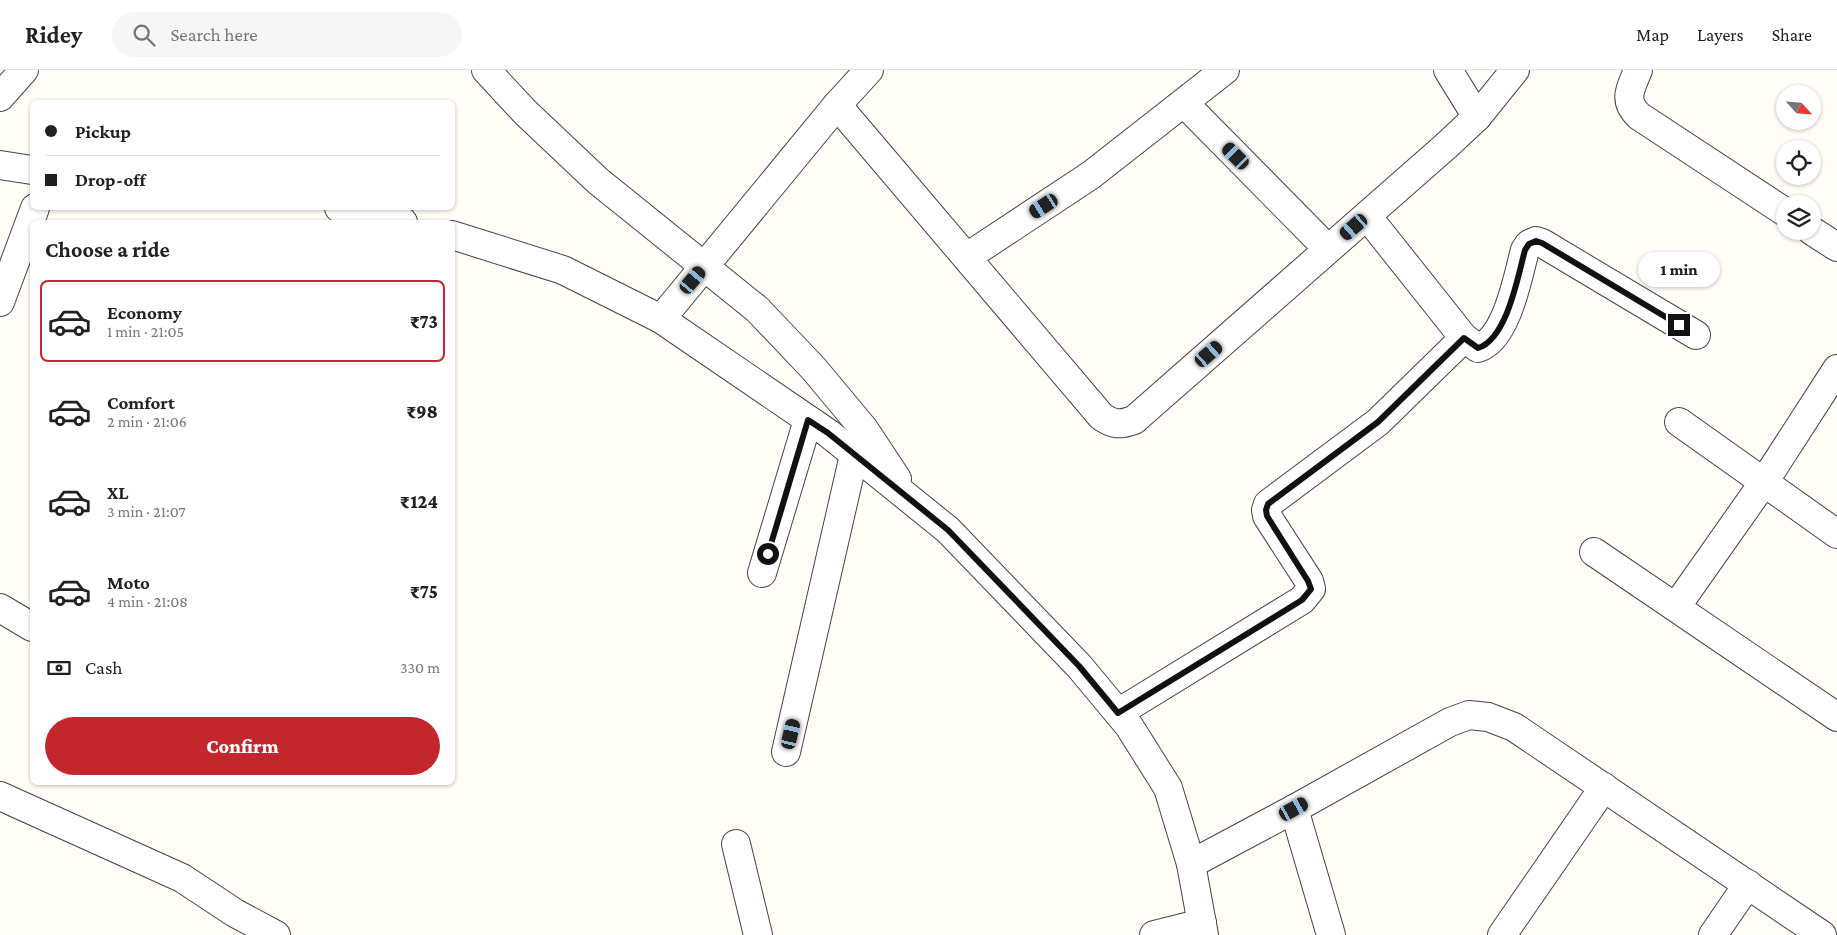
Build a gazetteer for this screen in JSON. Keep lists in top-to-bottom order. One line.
{"north":"bottom right","page":{"header":"Ridey","search":"Search here","nav":["Map","Layers","Share"],"banner":["Pickup","Drop-off"],"heading":"Choose a ride","bubble":"1 min","list":[{"name":"Economy","note":"1 min · 21:05","value":"₹73"},{"name":"Comfort","note":"2 min · 21:06","value":"₹98"},{"name":"XL","note":"3 min · 21:07","value":"₹124"},{"name":"Moto","note":"4 min · 21:08","value":"₹75"}],"pay":["Cash","330 m"],"buttons":"Confirm"}}
